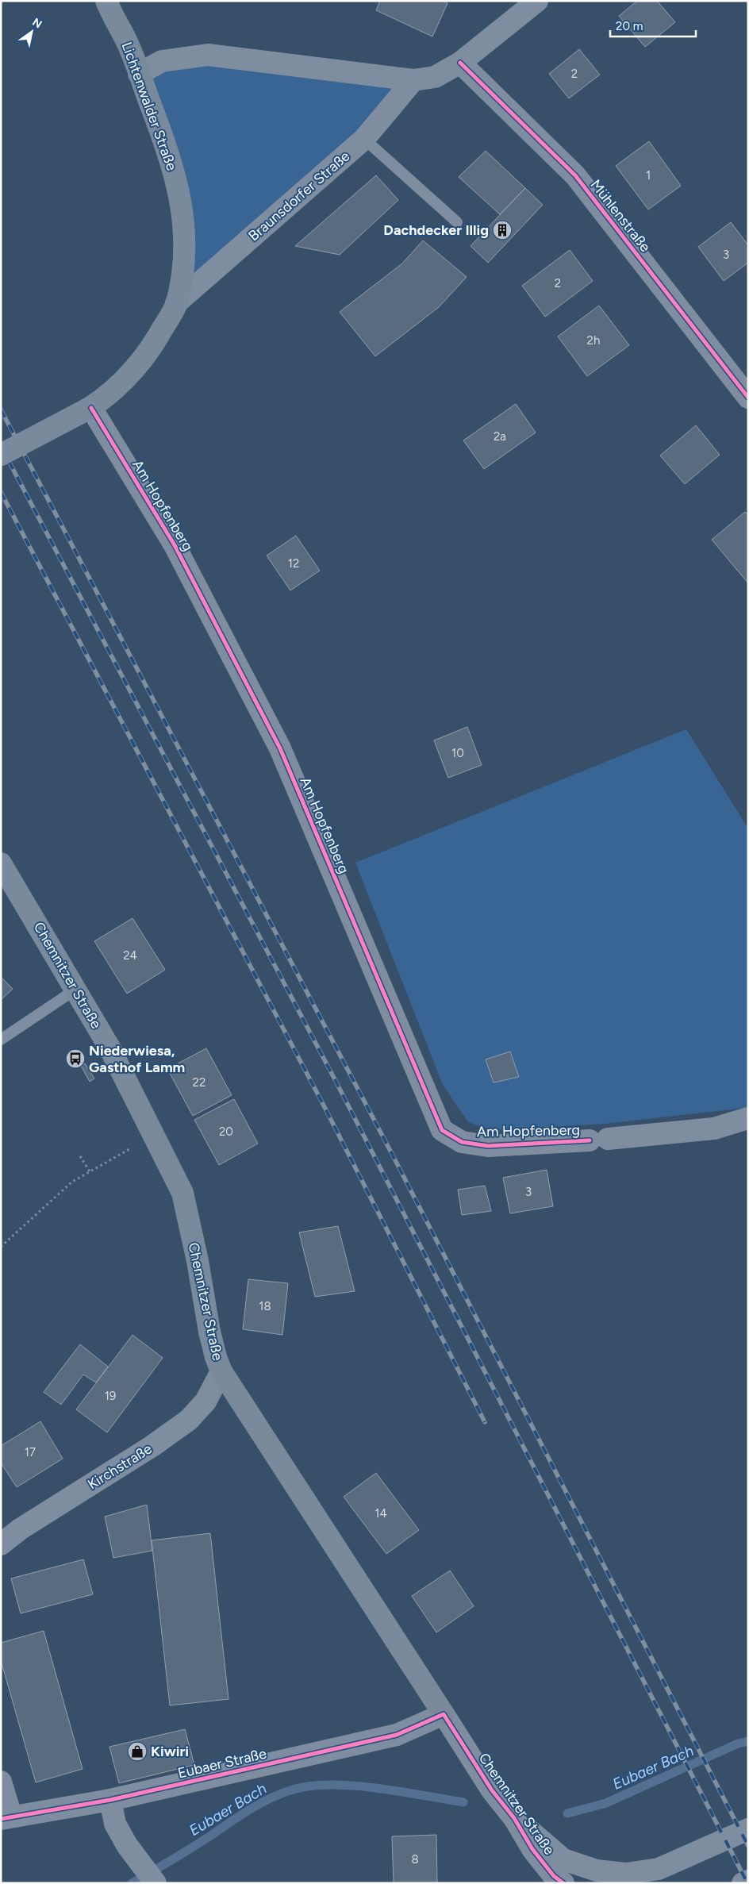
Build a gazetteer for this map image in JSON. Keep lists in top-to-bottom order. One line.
{"streets":{"main road":["Lichtenwalder Straße","Chemnitzer Straße"],"street":["Braunsdorfer Straße","Mühlenstraße","Am Hopfenberg","Kirchstraße","Eubaer Straße"]},"crossings":[["Lichtenwalder Straße","Braunsdorfer Straße"],["Lichtenwalder Straße","Am Hopfenberg"],["Chemnitzer Straße","Kirchstraße"],["Chemnitzer Straße","Eubaer Straße"]],"water":["Eubaer Bach"],"places":{"building":["Dachdecker Illig"],"bus stop":["Niederwiesa, Gasthof Lamm"],"shop":["Kiwiri"]},"house_numbers":["2","1","3","2","2h","2a","12","10","24","22","20","3","18","19","17","14","8"],"scale_bar":"20 m","north":"top right"}
